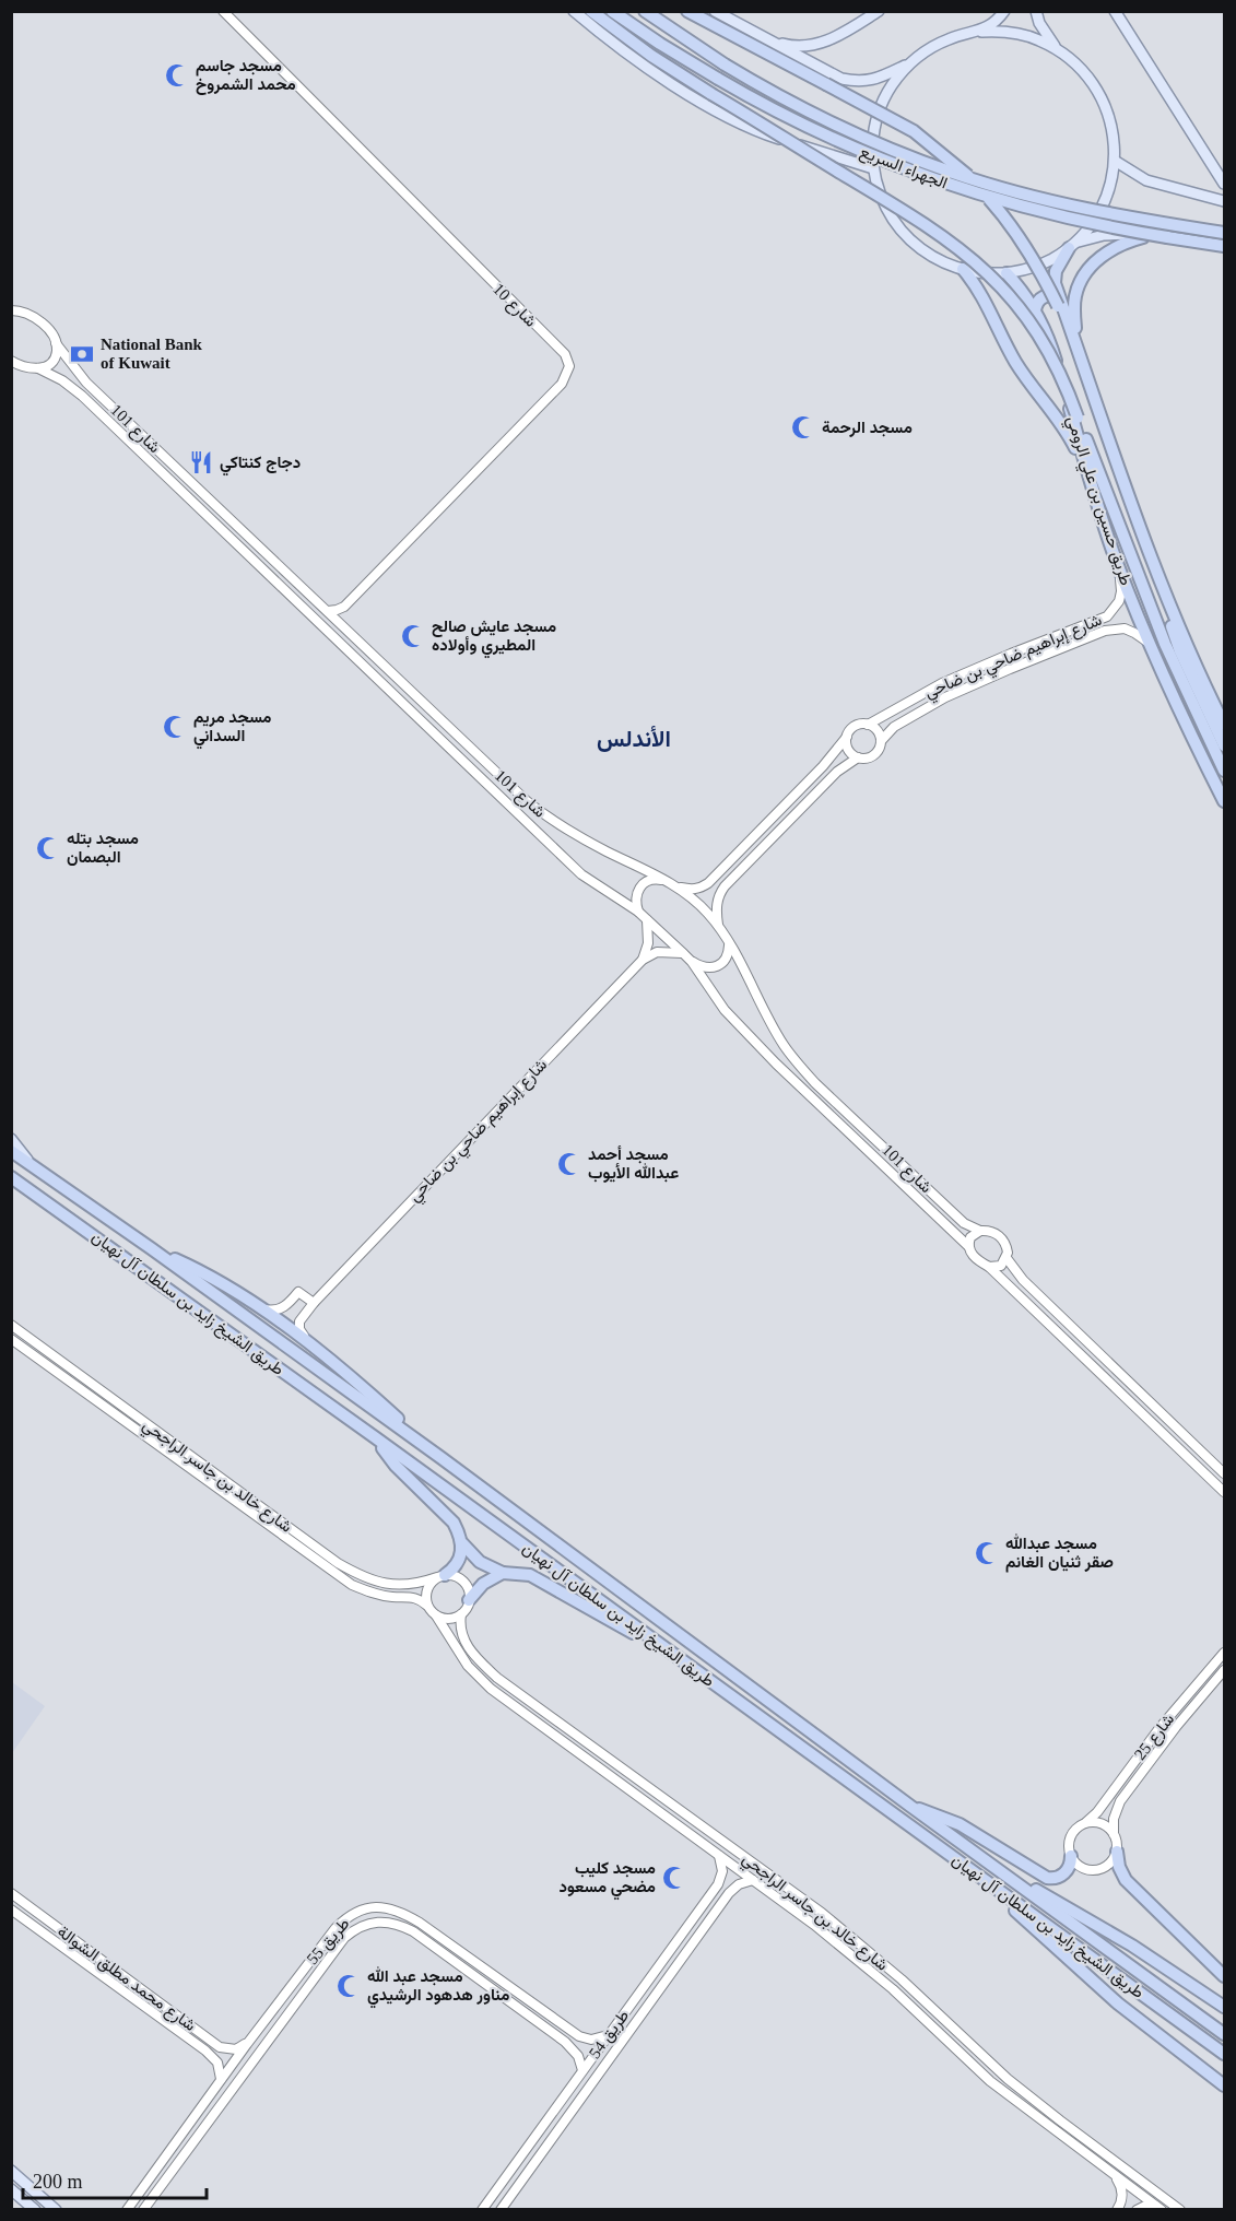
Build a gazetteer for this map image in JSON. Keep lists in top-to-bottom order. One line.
{"streets":{"highway":["الجهراء السريع","طريق حسين بن علي الرومي","طريق الشيخ زايد بن سلطان آل نهيان"],"street":["شارع 10","شارع 101","شارع إبراهيم ضاحي بن ضاحي","شارع خالد بن جاسر الراجحي","شارع 25","طريق 55","شارع محمد مطلق الشوالة","طريق 54"]},"crossings":[["الجهراء السريع","طريق حسين بن علي الرومي"],["طريق حسين بن علي الرومي","شارع إبراهيم ضاحي بن ضاحي"],["شارع خالد بن جاسر الراجحي","طريق 54"],["طريق 55","شارع محمد مطلق الشوالة"],["طريق 55","طريق 54"]],"districts":["الأندلس"],"places":{"mosque":["مسجد جاسم محمد الشمروخ","مسجد الرحمة","مسجد عايش صالح المطيري وأولاده","مسجد مريم السداني","مسجد بتله البصمان","مسجد أحمد عبدالله الأيوب","مسجد عبدالله صقر ثنيان الغانم","مسجد كليب مضحي مسعود","مسجد عبد الله مناور هدهود الرشيدي"],"bank":["National Bank of Kuwait"],"restaurant":["دجاج كنتاكي"]},"scale_bar":"200 m"}
